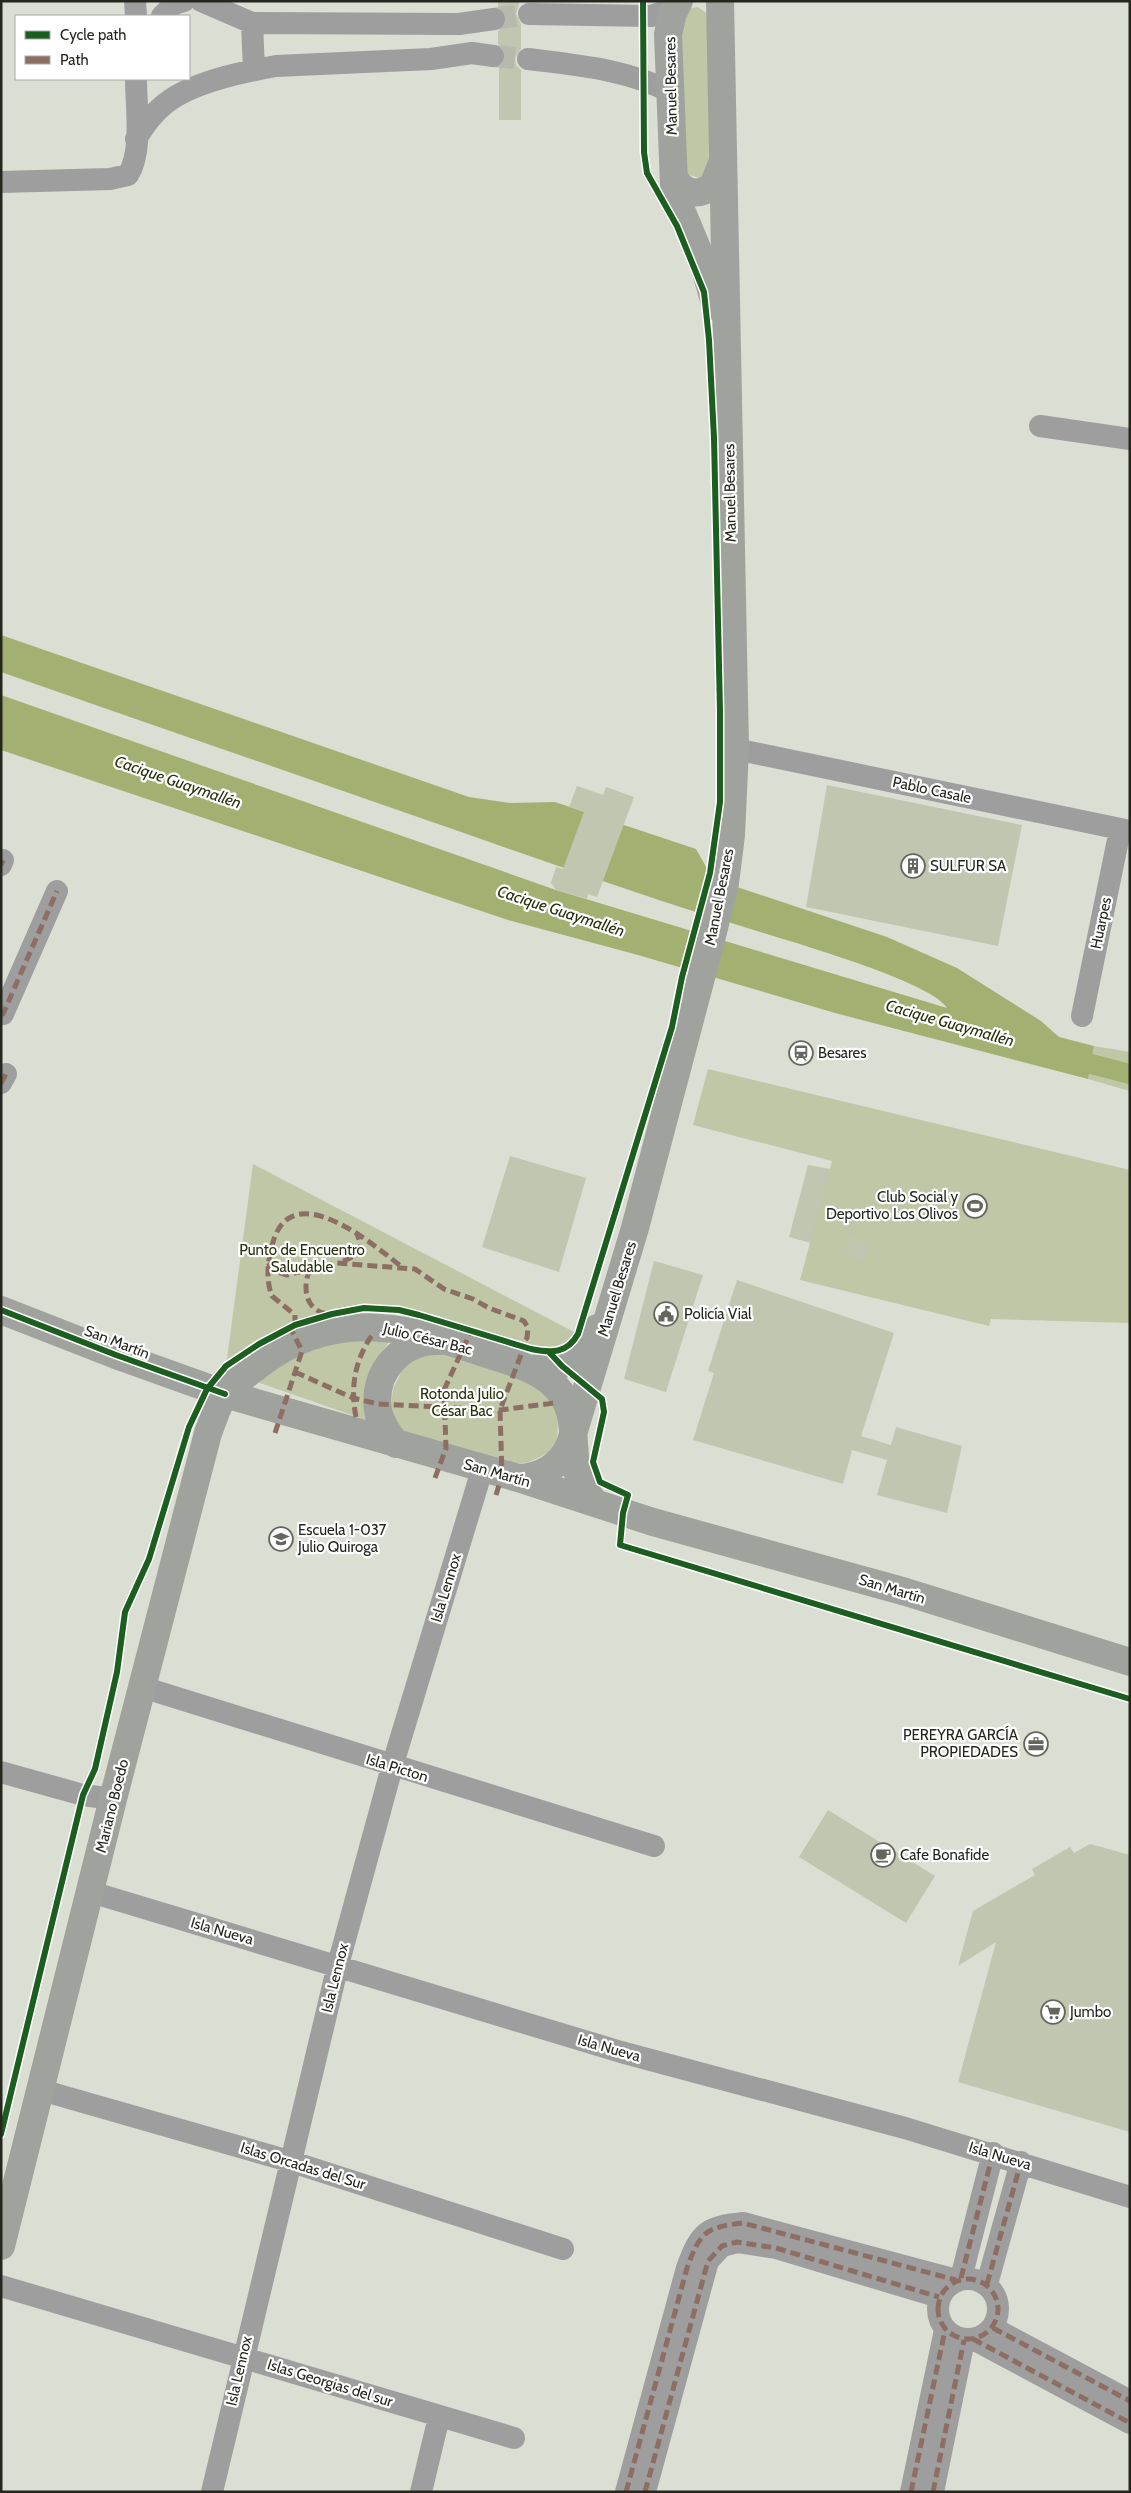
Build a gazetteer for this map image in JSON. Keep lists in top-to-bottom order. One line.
{"streets":{"main road":["Manuel Besares","Julio César Bac","San Martín","Mariano Boedo"],"street":["Pablo Casale","Huarpes","Isla Lennox","Isla Picton","Isla Nueva","Islas Orcadas del Sur","Islas Georgias del sur"]},"crossings":[["Manuel Besares","Pablo Casale"],["Manuel Besares","Julio César Bac"],["Manuel Besares","San Martín"],["Manuel Besares","Isla Lennox"],["Pablo Casale","Huarpes"],["Julio César Bac","San Martín"],["Julio César Bac","Isla Lennox"],["Julio César Bac","Mariano Boedo"],["San Martín","Isla Lennox"],["San Martín","Mariano Boedo"],["Isla Lennox","Isla Picton"],["Isla Lennox","Isla Nueva"],["Isla Lennox","Islas Orcadas del Sur"],["Isla Lennox","Islas Georgias del sur"],["Isla Picton","Mariano Boedo"],["Mariano Boedo","Isla Nueva"],["Mariano Boedo","Islas Orcadas del Sur"]],"water":["Cacique Guaymallén"],"parks":["Punto de Encuentro Saludable","Rotonda Julio César Bac"],"places":{"building":["SULFUR SA"],"station":["Besares"],"sports":["Club Social y Deportivo Los Olivos"],"public building":["Policía Vial"],"school or university":["Escuela 1-037 Julio Quiroga"],"office":["PEREYRA GARCÍA PROPIEDADES"],"cafe":["Cafe Bonafide"],"supermarket":["Jumbo"]},"legend":["Cycle path","Path"]}
